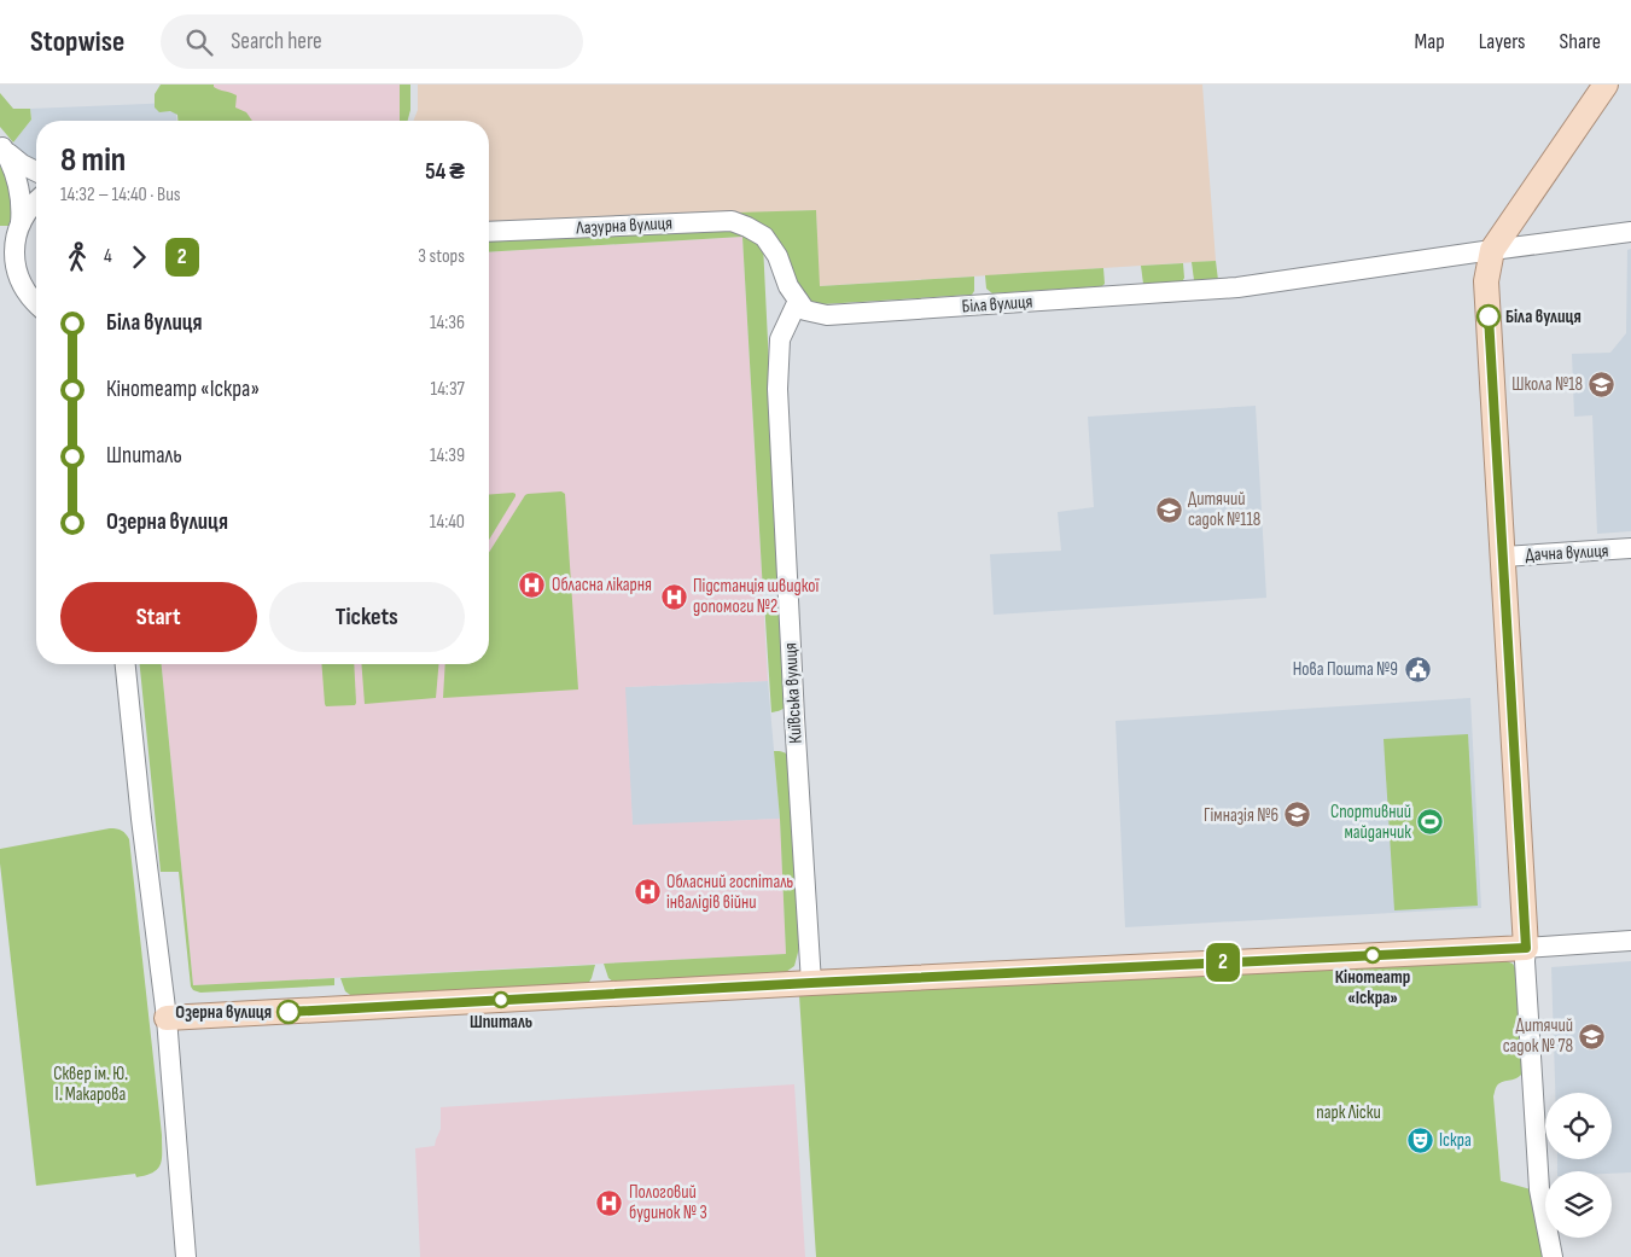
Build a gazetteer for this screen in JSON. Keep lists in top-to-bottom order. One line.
{"streets":{"street":["Лазурна вулиця","Біла вулиця","Дачна вулиця","Київська вулиця"]},"crossings":[["Лазурна вулиця","Біла вулиця"],["Лазурна вулиця","Київська вулиця"],["Біла вулиця","Київська вулиця"]],"parks":["Сквер ім. Ю. І. Макарова","парк Ліски"],"places":{"other":["Біла вулиця","Кінотеатр «Іскра»","Шпиталь","Озерна вулиця"],"school or university":["Школа №18","Дитячий садок №118","Гімназія №6","Дитячий садок № 78"],"hospital":["Обласна лікарня","Підстанція швидкої допомоги №2","Обласний госпіталь інвалідів війни","Пологовий будинок № 3"],"public building":["Нова Пошта №9"],"sports":["Спортивний майданчик"],"theatre":["Іскра"]},"lines":["bus line 2"],"page":{"header":"Stopwise","search":"Search here","nav":["Map","Layers","Share"],"on_map":"2","heading":["8 min","14:32 – 14:40 · Bus","54 ₴"],"legs":["4","2","3 stops"],"list":[{"name":"Біла вулиця","value":"14:36"},{"name":"Кінотеатр «Іскра»","value":"14:37"},{"name":"Шпиталь","value":"14:39"},{"name":"Озерна вулиця","value":"14:40"}],"buttons":["Start","Tickets"]}}
